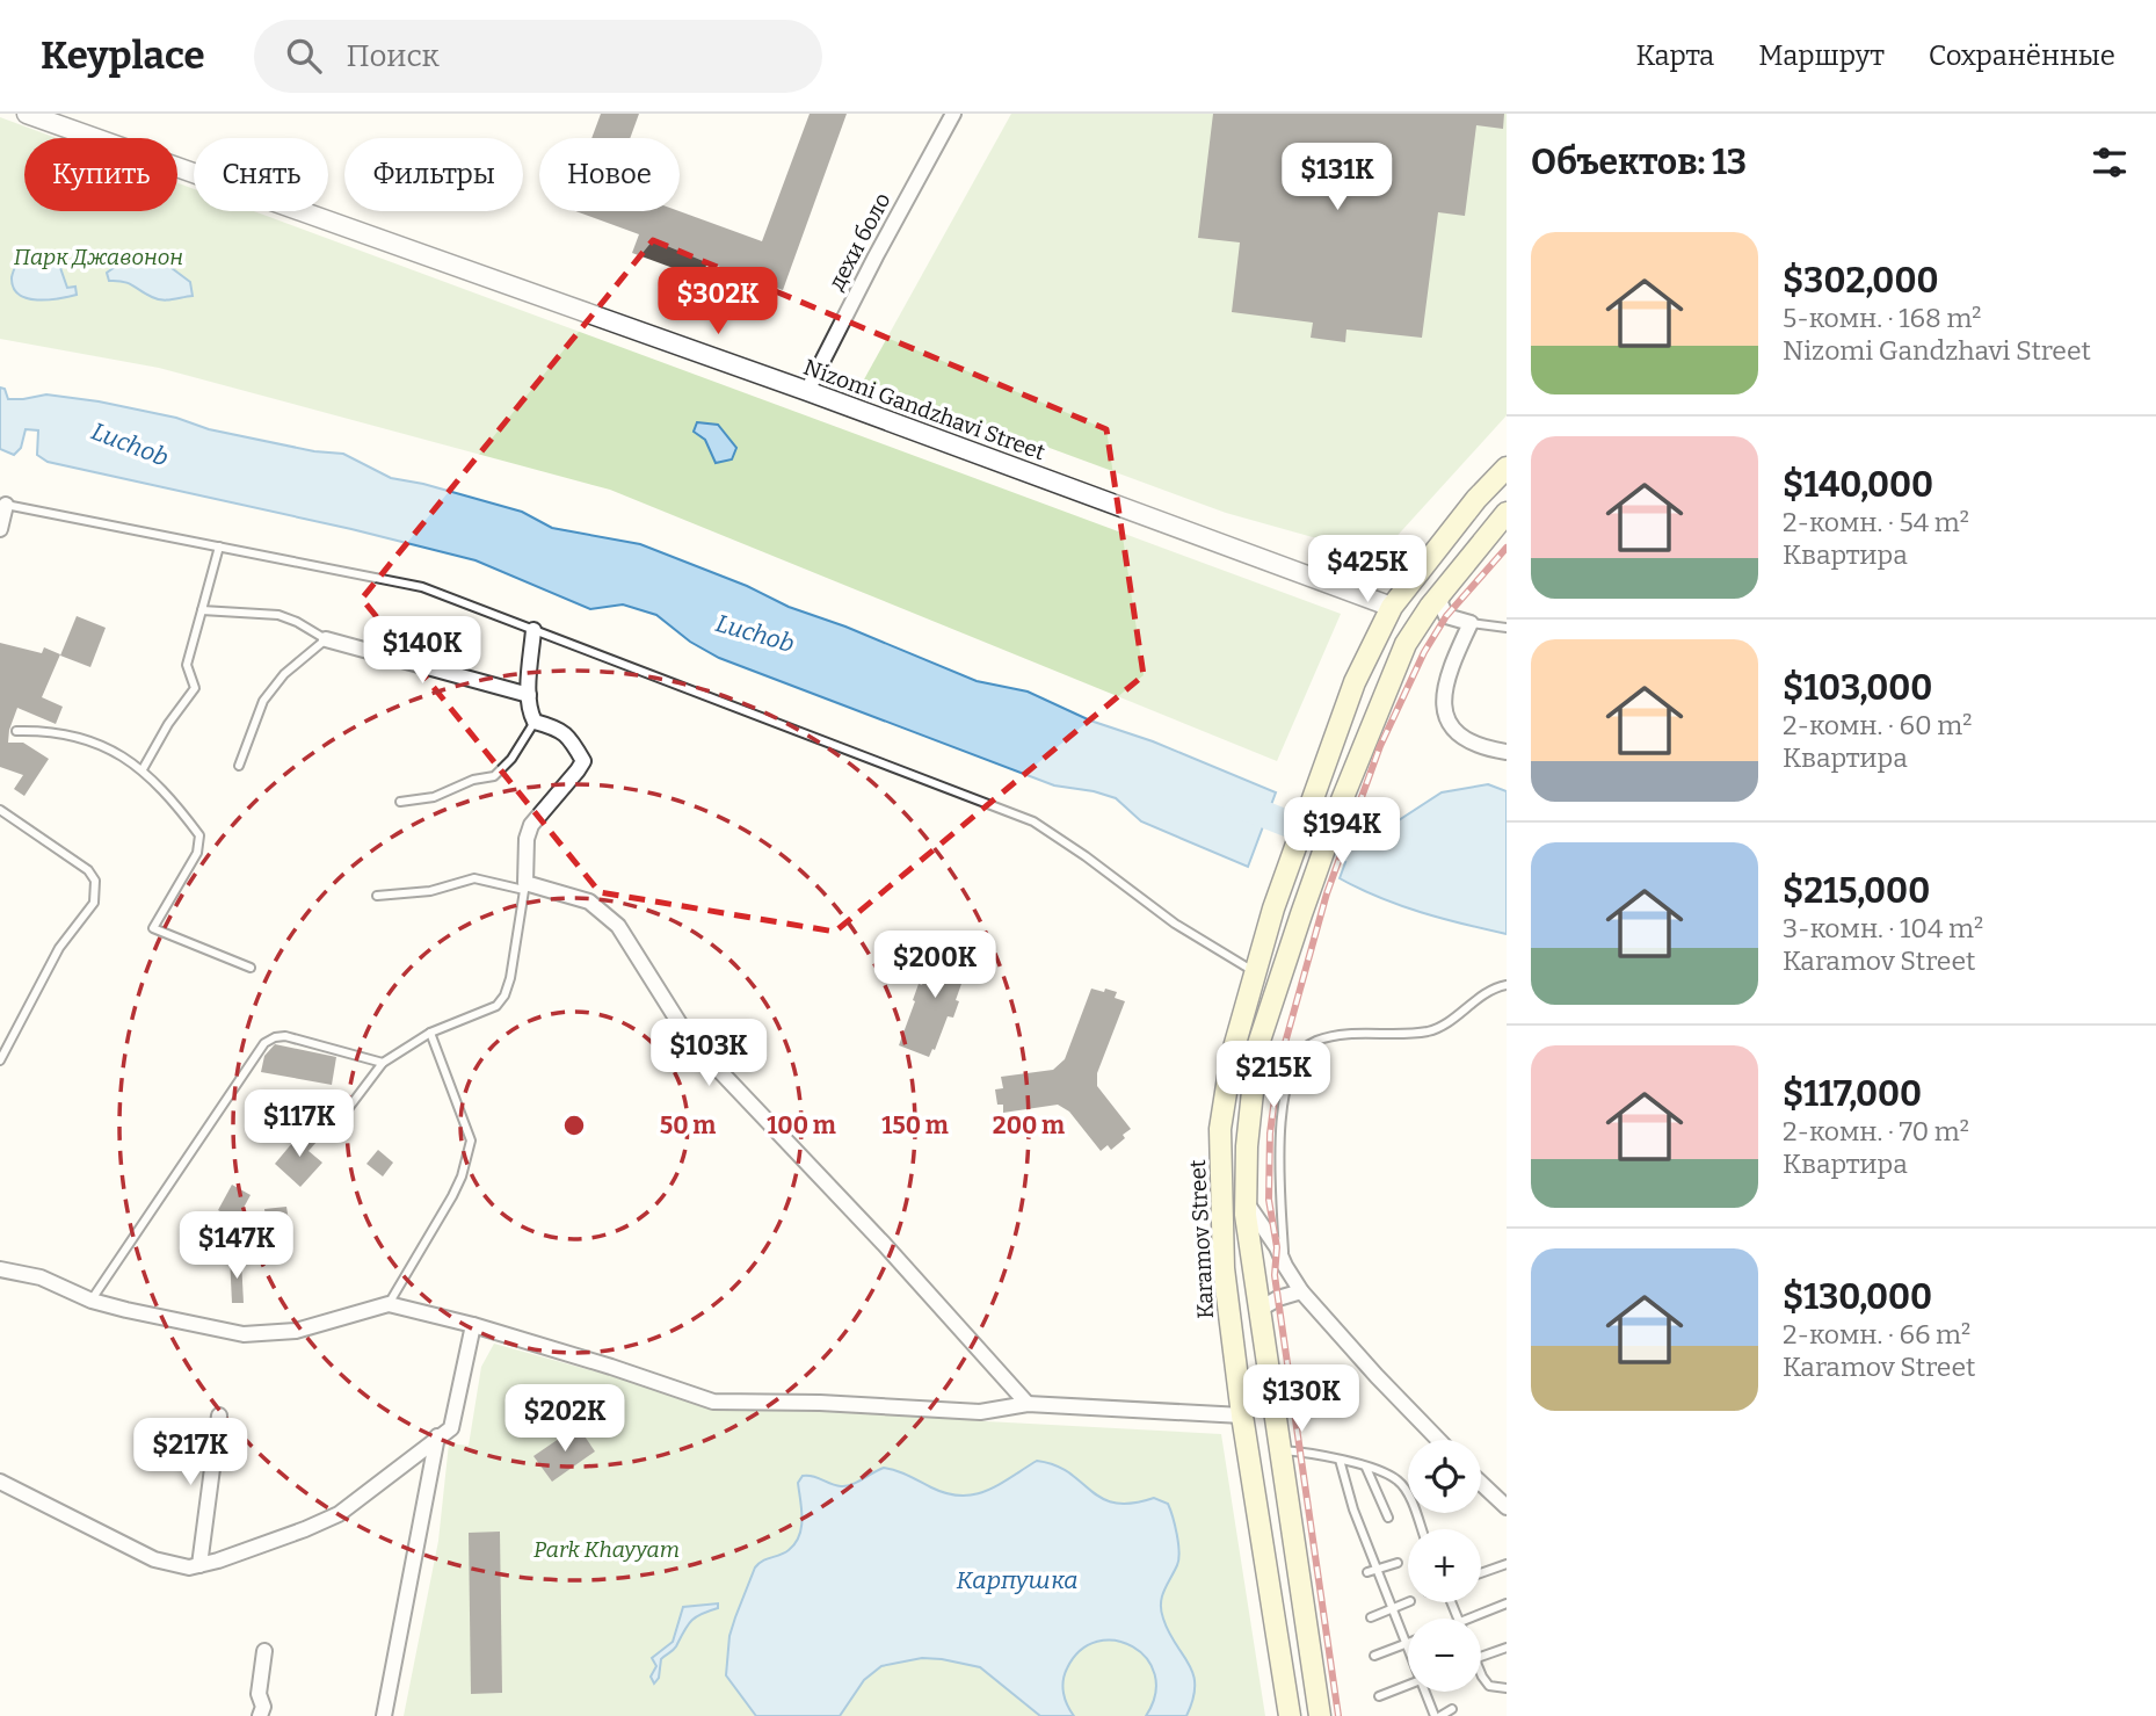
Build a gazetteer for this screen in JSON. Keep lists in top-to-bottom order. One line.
{"streets":{"main road":["Karamov Street"],"street":["дехи боло","Nizomi Gandzhavi Street"]},"crossings":[["дехи боло","Nizomi Gandzhavi Street"],["Nizomi Gandzhavi Street","Karamov Street"]],"water":["Luchob","Карпушка"],"parks":["Парк Джавонон","Park Khayyam"],"page":{"header":"Keyplace","search":"Поиск","nav":["Карта","Маршрут","Сохранённые"],"heading":"Объектов: 13","chip":["Купить","Снять","Фильтры","Новое"],"price":["$131K","$302K","$425K","$140K","$194K","$200K","$103K","$215K","$117K","$147K","$130K","$202K","$217K"],"list":[{"name":"$302,000","note":"5-комн. · 168 m² · Nizomi Gandzhavi Street"},{"name":"$140,000","note":"2-комн. · 54 m² · Квартира"},{"name":"$103,000","note":"2-комн. · 60 m² · Квартира"},{"name":"$215,000","note":"3-комн. · 104 m² · Karamov Street"},{"name":"$117,000","note":"2-комн. · 70 m² · Квартира"},{"name":"$130,000","note":"2-комн. · 66 m² · Karamov Street"}],"map_buttons":["+","−"]},"rings":["50 m","100 m","150 m","200 m"]}
